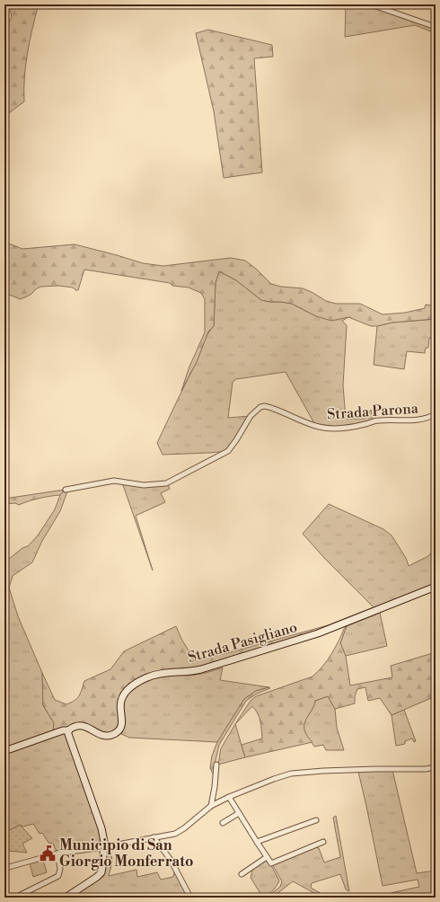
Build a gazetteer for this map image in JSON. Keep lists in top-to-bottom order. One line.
{"streets":{"street":["Strada Parona","Strada Pasigliano"]},"places":{"public building":["Municipio di San Giorgio Monferrato"]}}
